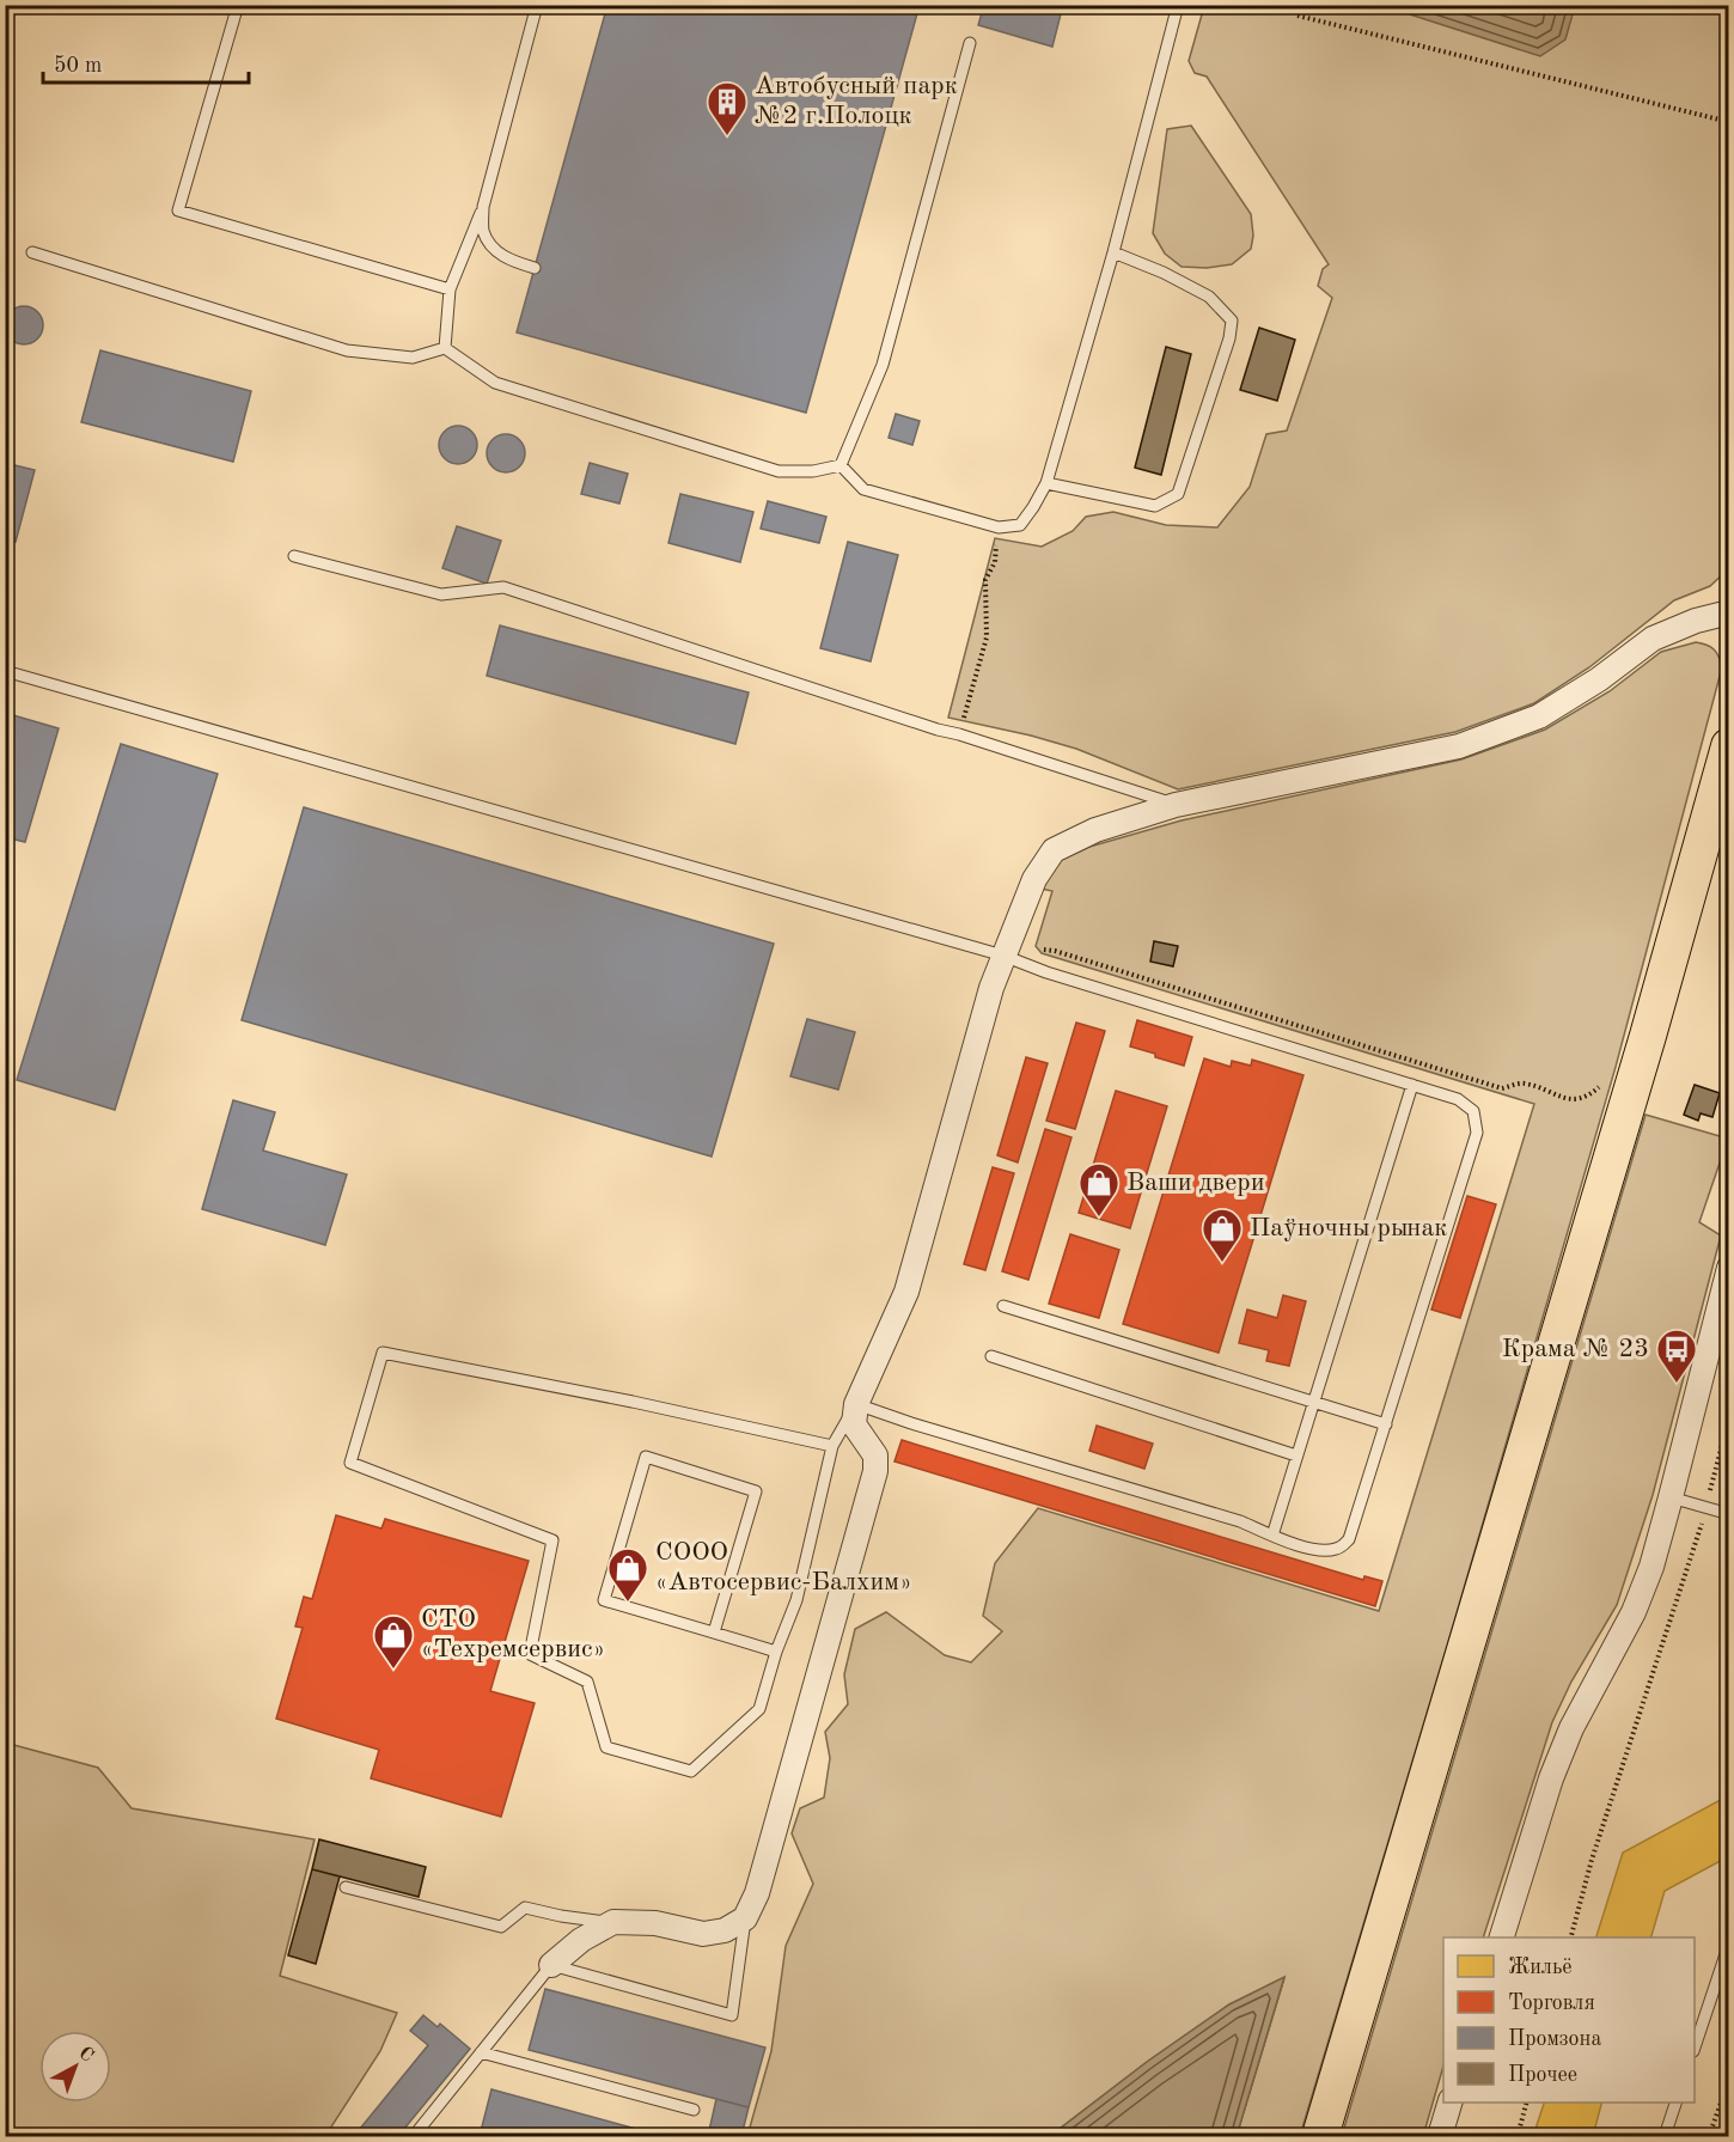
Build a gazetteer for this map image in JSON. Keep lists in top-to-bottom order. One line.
{"places":{"building":["Автобусный парк №2 г.Полоцк"],"shop":["Ваши двери","Паўночны рынак","СООО «Автосервис-Балхим»","СТО «Техремсервис»"],"bus stop":["Крама № 23"]},"legend":["Жильё","Торговля","Промзона","Прочее"],"scale_bar":"50 m","north":"top right"}
